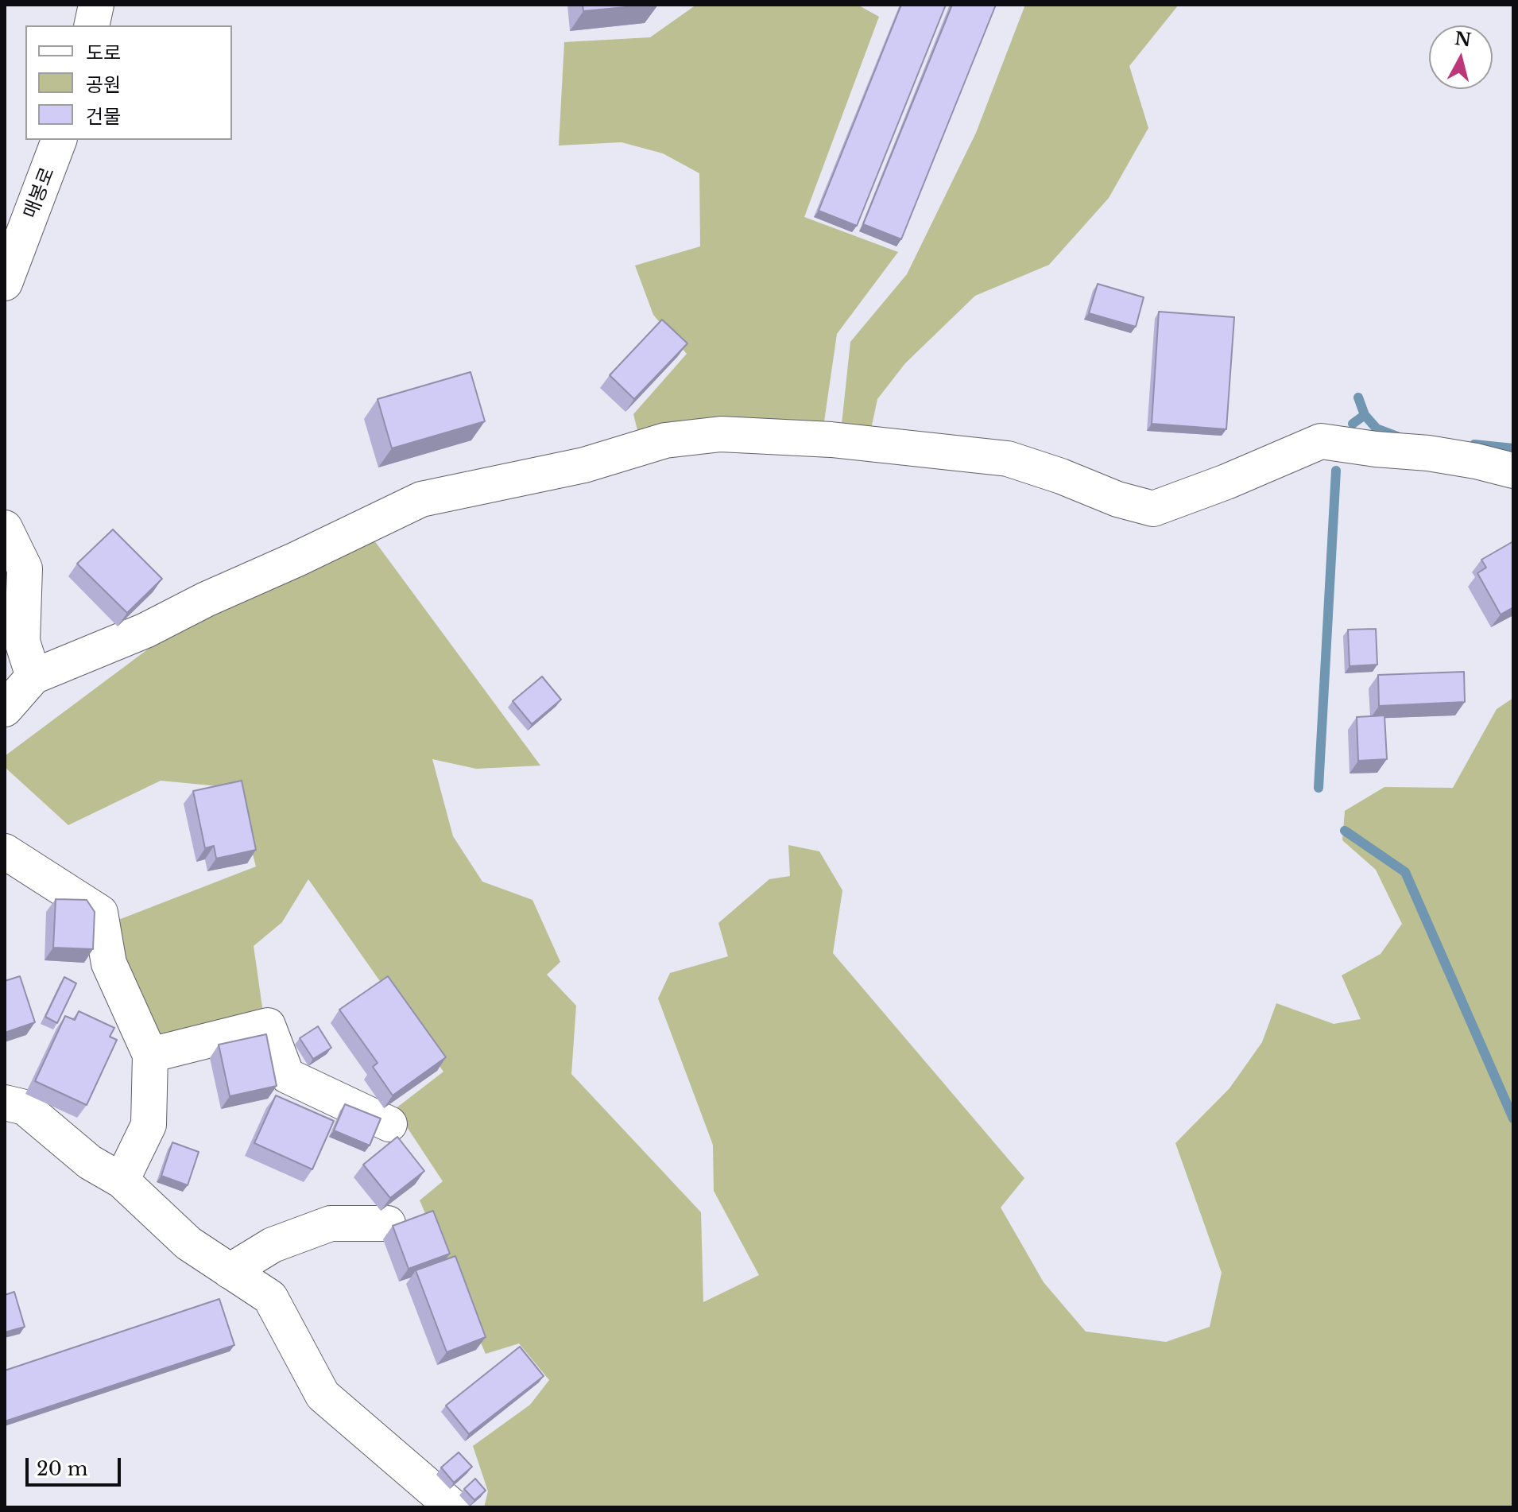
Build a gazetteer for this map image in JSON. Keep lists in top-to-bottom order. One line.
{"streets":{"street":["매봉로"]},"legend":["도로","공원","건물"],"scale_bar":"20 m","north":"top"}
